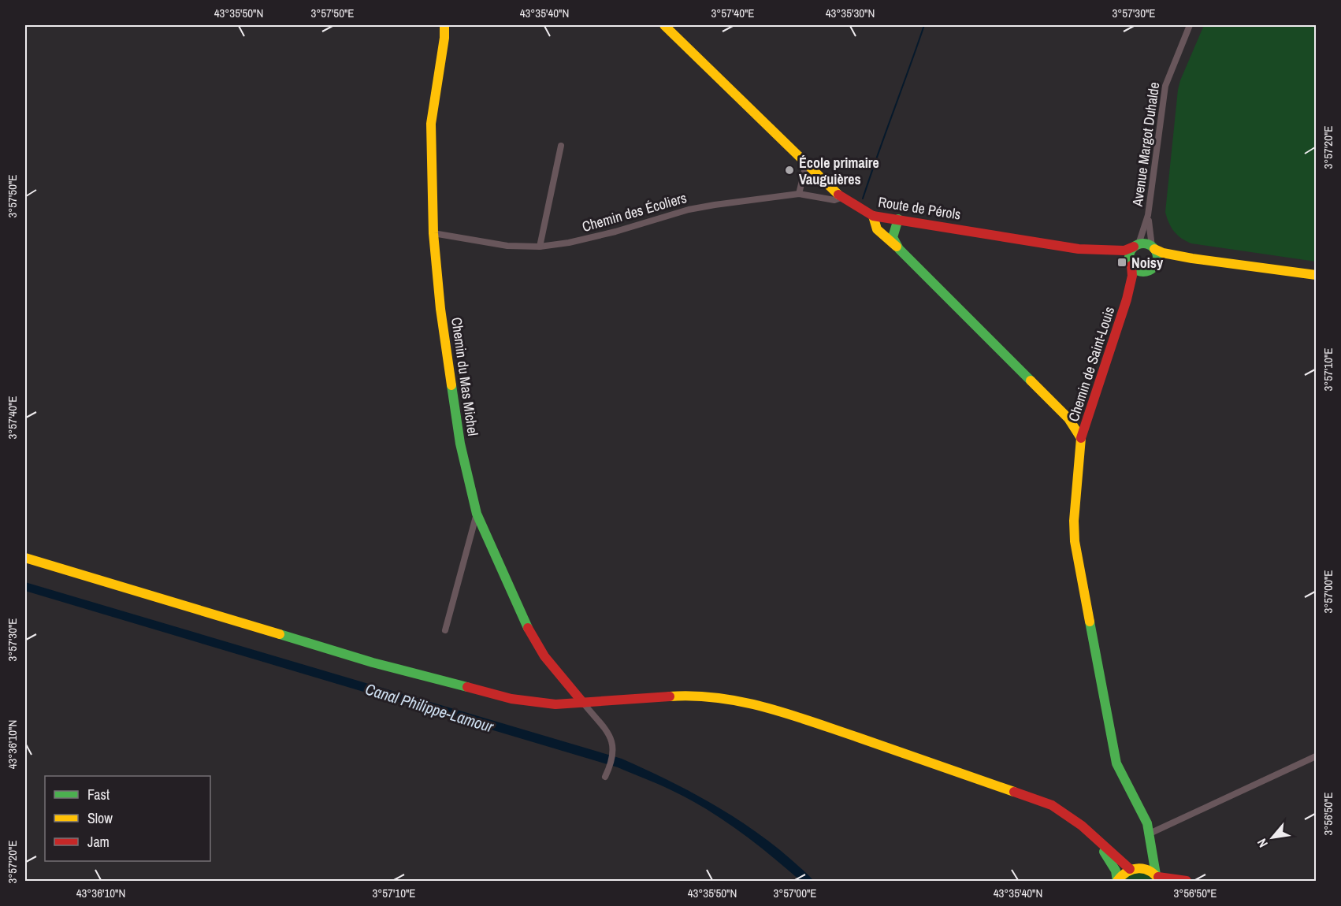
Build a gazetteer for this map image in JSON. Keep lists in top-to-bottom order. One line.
{"streets":{"street":["Avenue Margot Duhalde","Route de Pérols","Chemin des Écoliers","Chemin de Saint-Louis","Chemin du Mas Michel"]},"crossings":[["Avenue Margot Duhalde","Route de Pérols"],["Avenue Margot Duhalde","Chemin de Saint-Louis"],["Route de Pérols","Chemin des Écoliers"],["Route de Pérols","Chemin de Saint-Louis"],["Chemin des Écoliers","Chemin du Mas Michel"]],"water":["Canal Philippe-Lamour"],"places":{"other":["École primaire Vauguières"],"transit":["Noisy"]},"legend":["Fast","Slow","Jam"],"north":"bottom left","coordinates":["43°35'50\"N","3°57'50\"E","43°35'40\"N","3°57'40\"E","43°35'30\"N","3°57'30\"E","3°57'20\"E","3°57'10\"E","3°57'00\"E","43°36'10\"N","3°56'50\"E"]}
